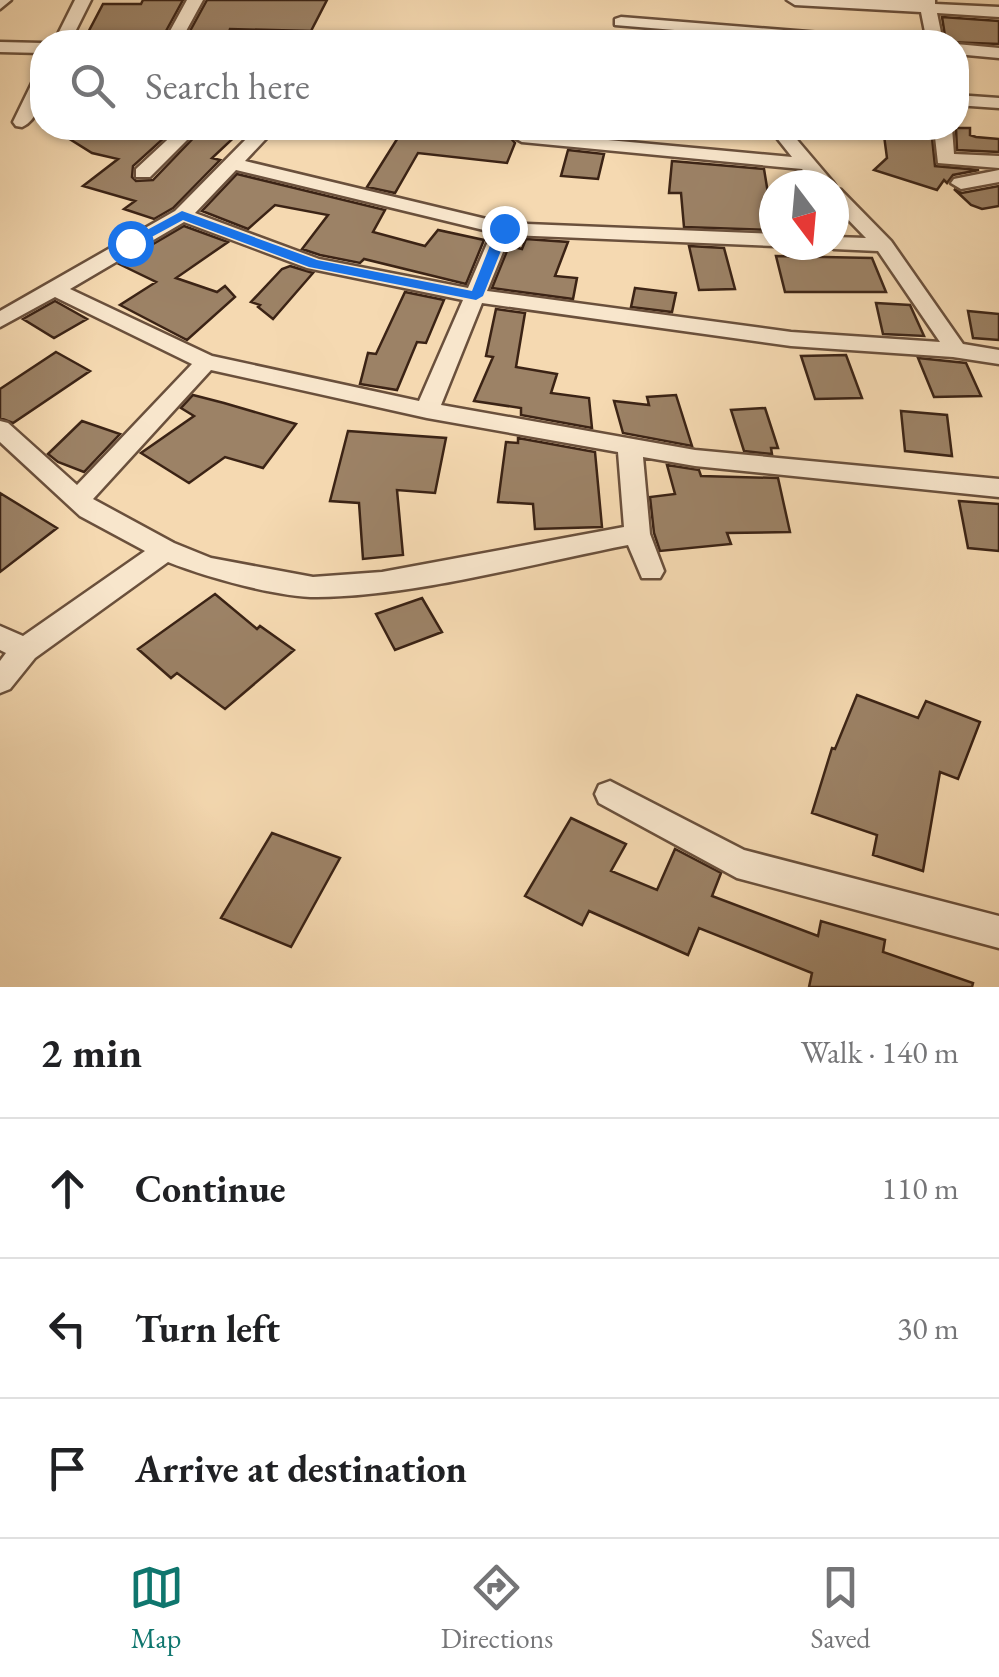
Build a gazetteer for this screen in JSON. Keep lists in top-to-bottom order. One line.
{"north":"bottom","page":{"search":"Search here","heading":["2 min","Walk · 140 m"],"list":[["Continue","110 m"],["Turn left","30 m"],"Arrive at destination"],"nav":["Map","Directions","Saved"]}}
